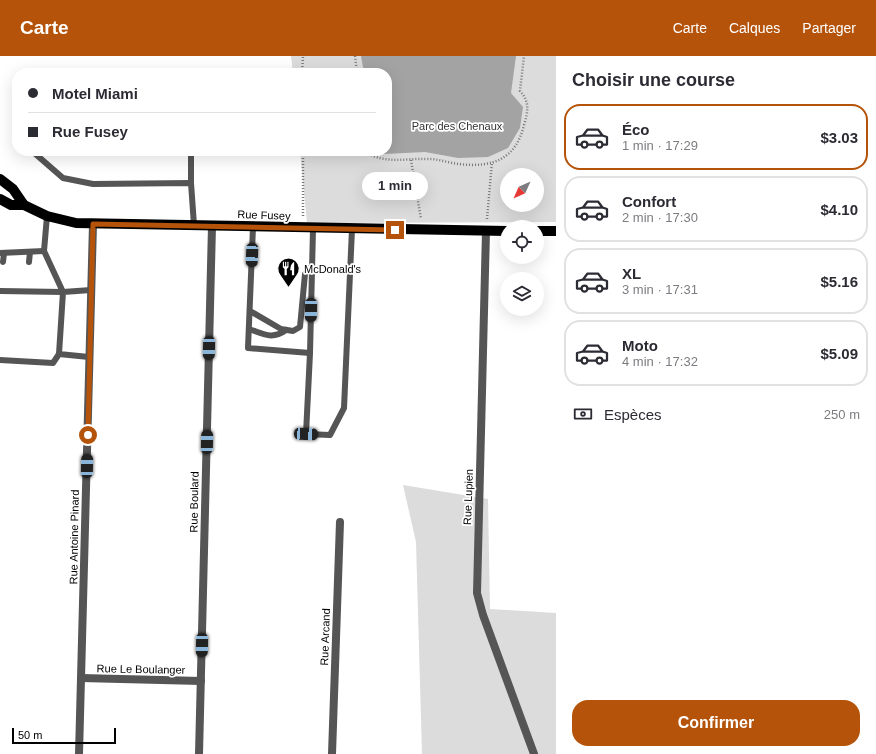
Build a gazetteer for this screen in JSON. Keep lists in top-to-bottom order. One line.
{"streets":{"main road":["Rue Fusey"],"street":["Rue Lupien","Rue Boulard","Rue Antoine Pinard","Rue Arcand","Rue Le Boulanger"]},"crossings":[["Rue Fusey","Rue Lupien"],["Rue Fusey","Rue Boulard"],["Rue Fusey","Rue Antoine Pinard"],["Rue Boulard","Rue Le Boulanger"],["Rue Antoine Pinard","Rue Le Boulanger"]],"parks":["Parc des Chenaux"],"places":{"restaurant":["McDonald's"]},"scale_bar":"50 m","north":"bottom left","page":{"header":"Carte","nav":["Carte","Calques","Partager"],"heading":"Choisir une course","banner":["Motel Miami","Rue Fusey"],"list":[{"name":"Éco","note":"1 min · 17:29","value":"$3.03"},{"name":"Confort","note":"2 min · 17:30","value":"$4.10"},{"name":"XL","note":"3 min · 17:31","value":"$5.16"},{"name":"Moto","note":"4 min · 17:32","value":"$5.09"}],"bubble":"1 min","pay":["Espèces","250 m"],"buttons":"Confirmer","scale":"50 m"}}
